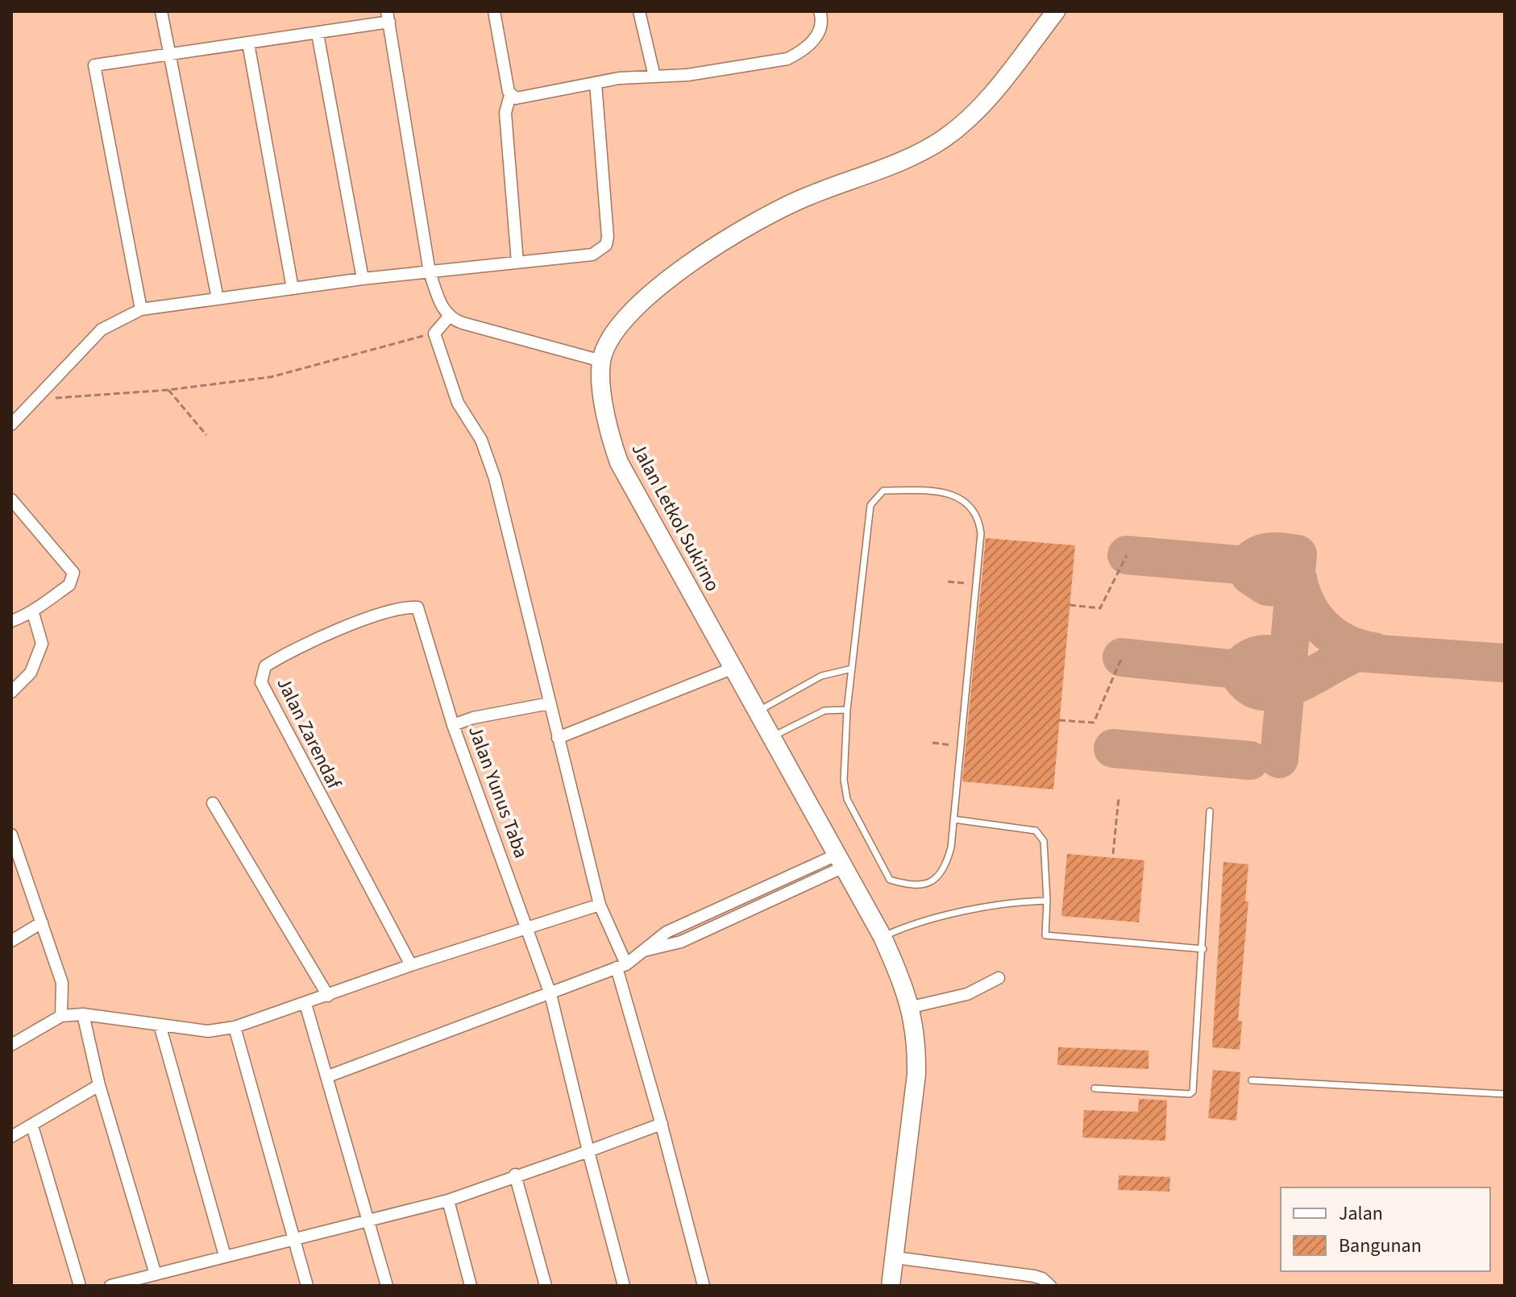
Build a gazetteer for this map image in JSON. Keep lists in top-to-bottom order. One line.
{"streets":{"main road":["Jalan Letkol Sukirno"],"street":["Jalan Zarendaf","Jalan Yunus Taba"]},"crossings":[["Jalan Zarendaf","Jalan Yunus Taba"]],"legend":["Jalan","Bangunan"]}
